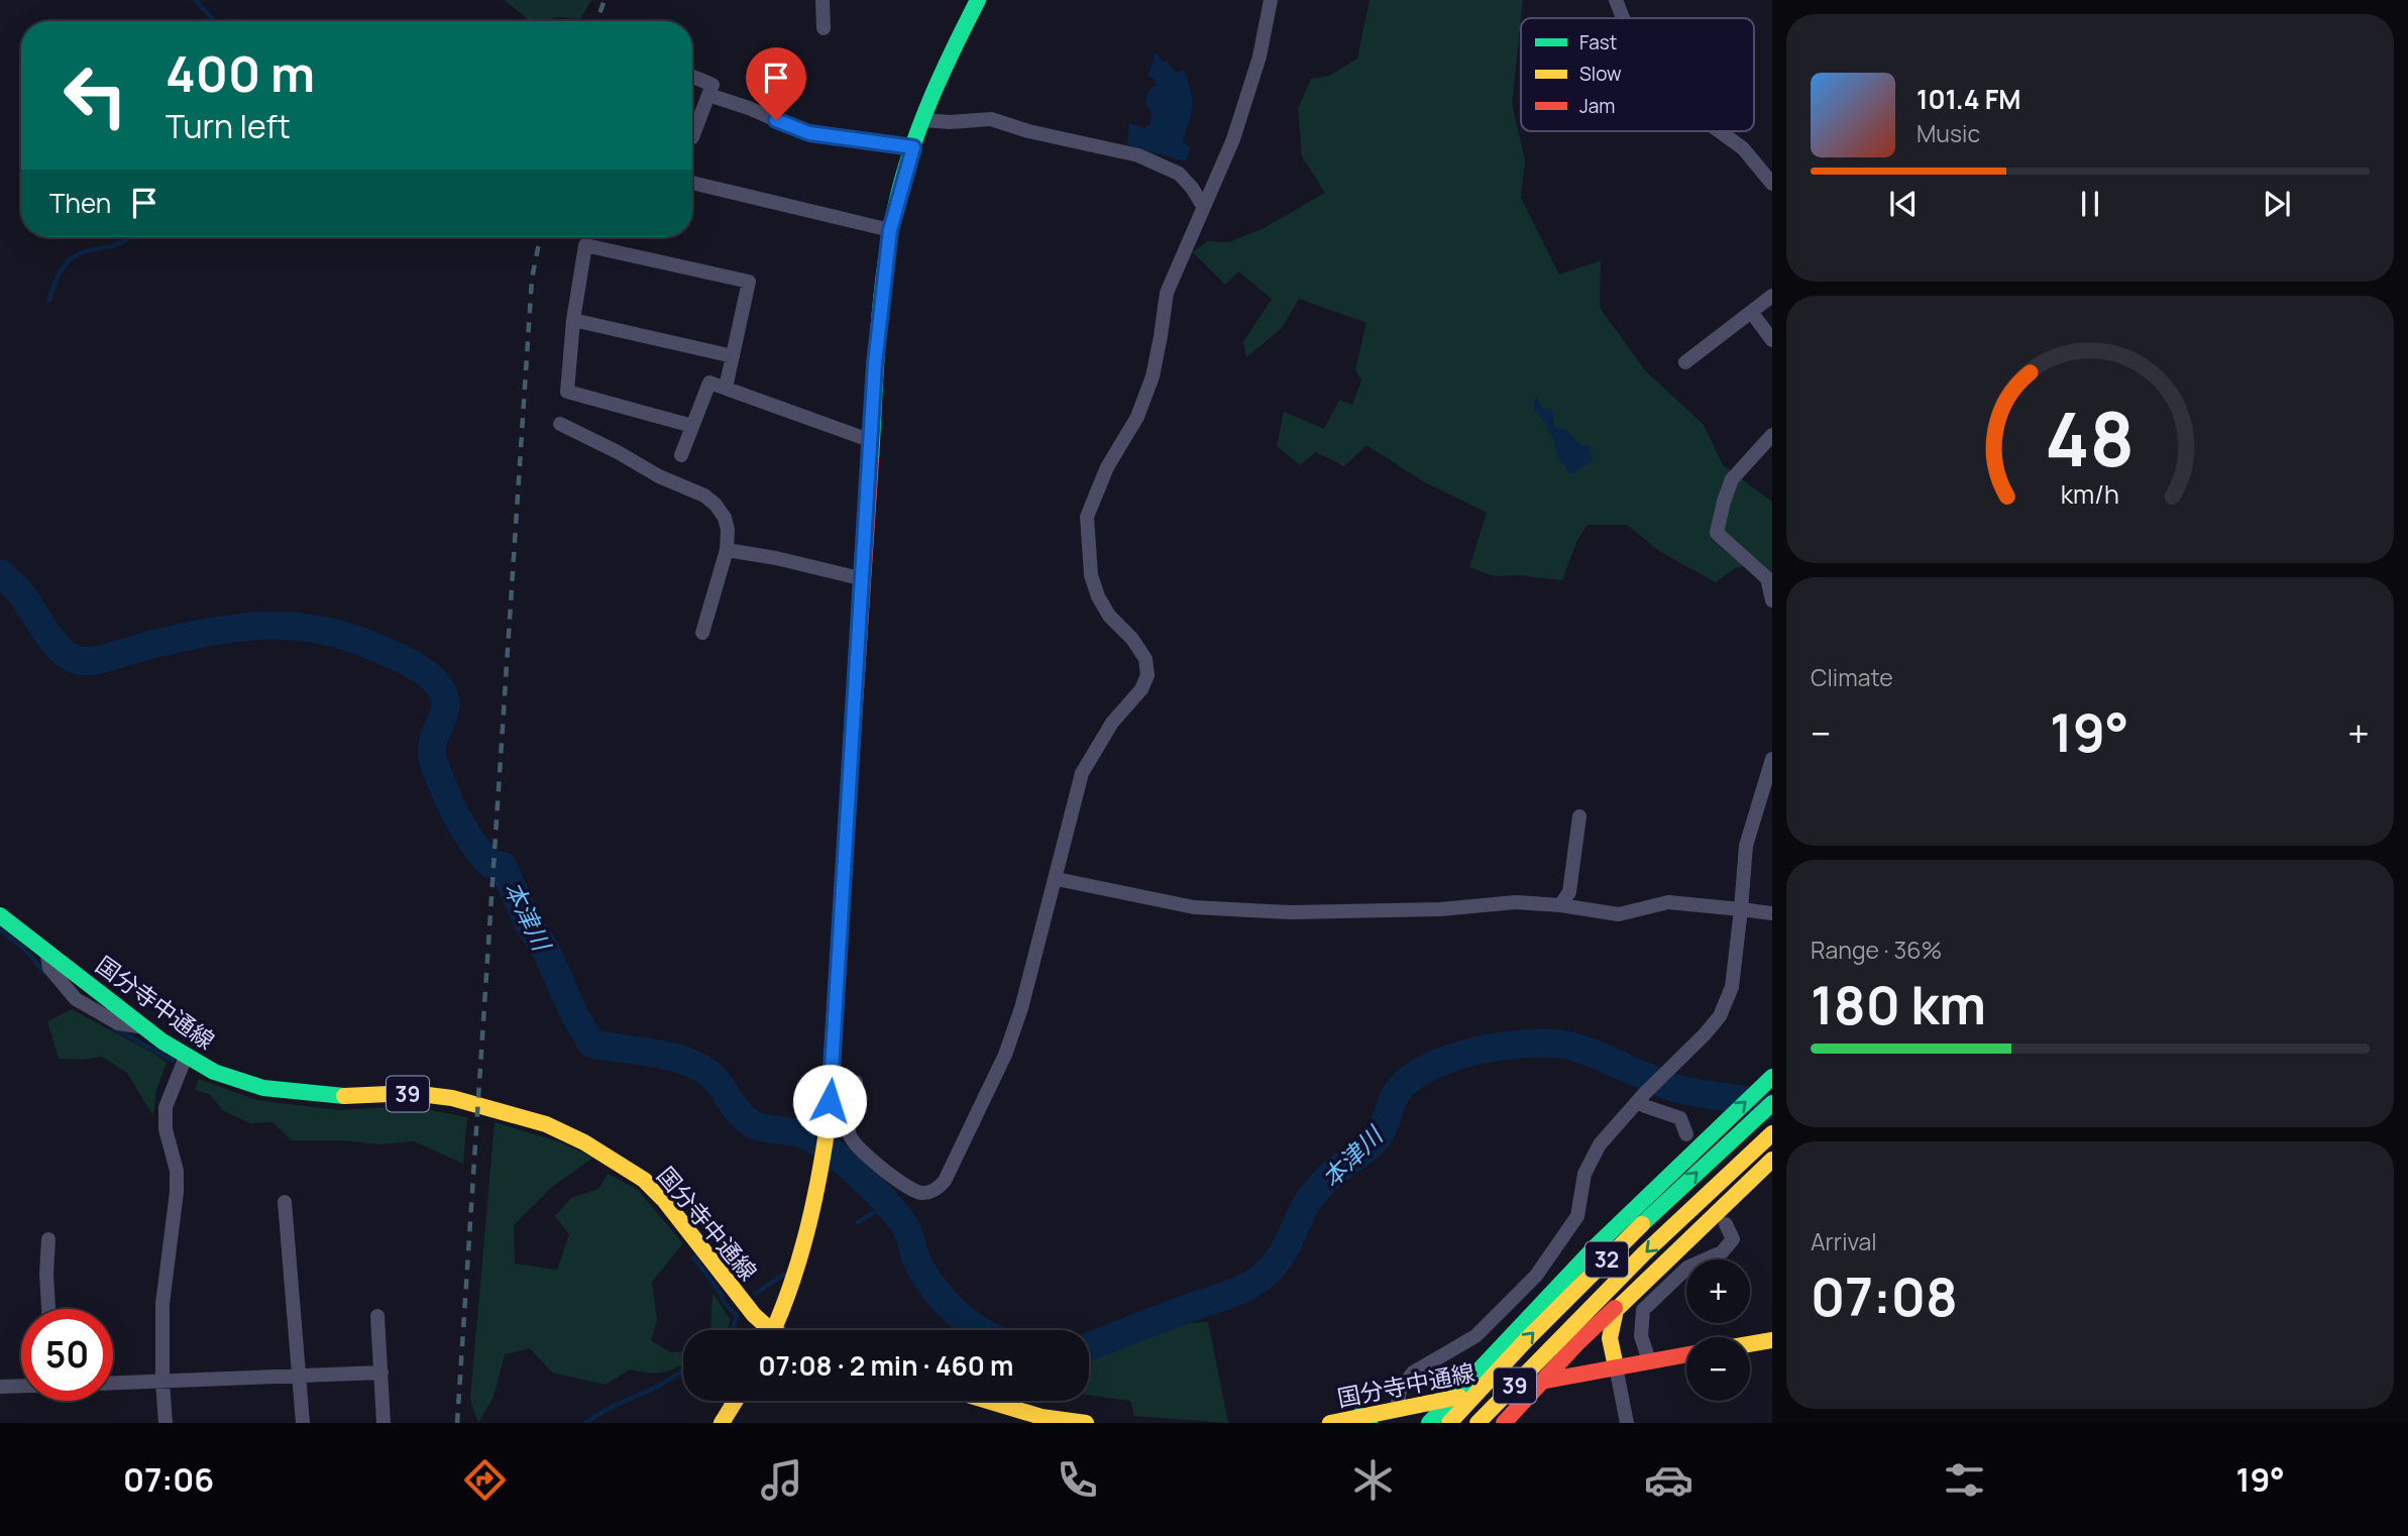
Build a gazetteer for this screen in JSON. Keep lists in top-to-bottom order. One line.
{"streets":{"main road":["国分寺中通線","39","32"]},"water":["本津川"],"legend":["Fast","Slow","Jam"],"page":{"turn":["400 m","Turn left"],"song":["101.4 FM","Music"],"then":"Then","tile":["Climate",["Range · 36%","180 km"],["Arrival","07:08"]],"heat":["−","19°","+"],"map_buttons":["+","−"],"limit":"50","trip":"07:08 · 2 min · 460 m","tabs":["07:06","19°"],"gauge":["48","km/h"]}}
